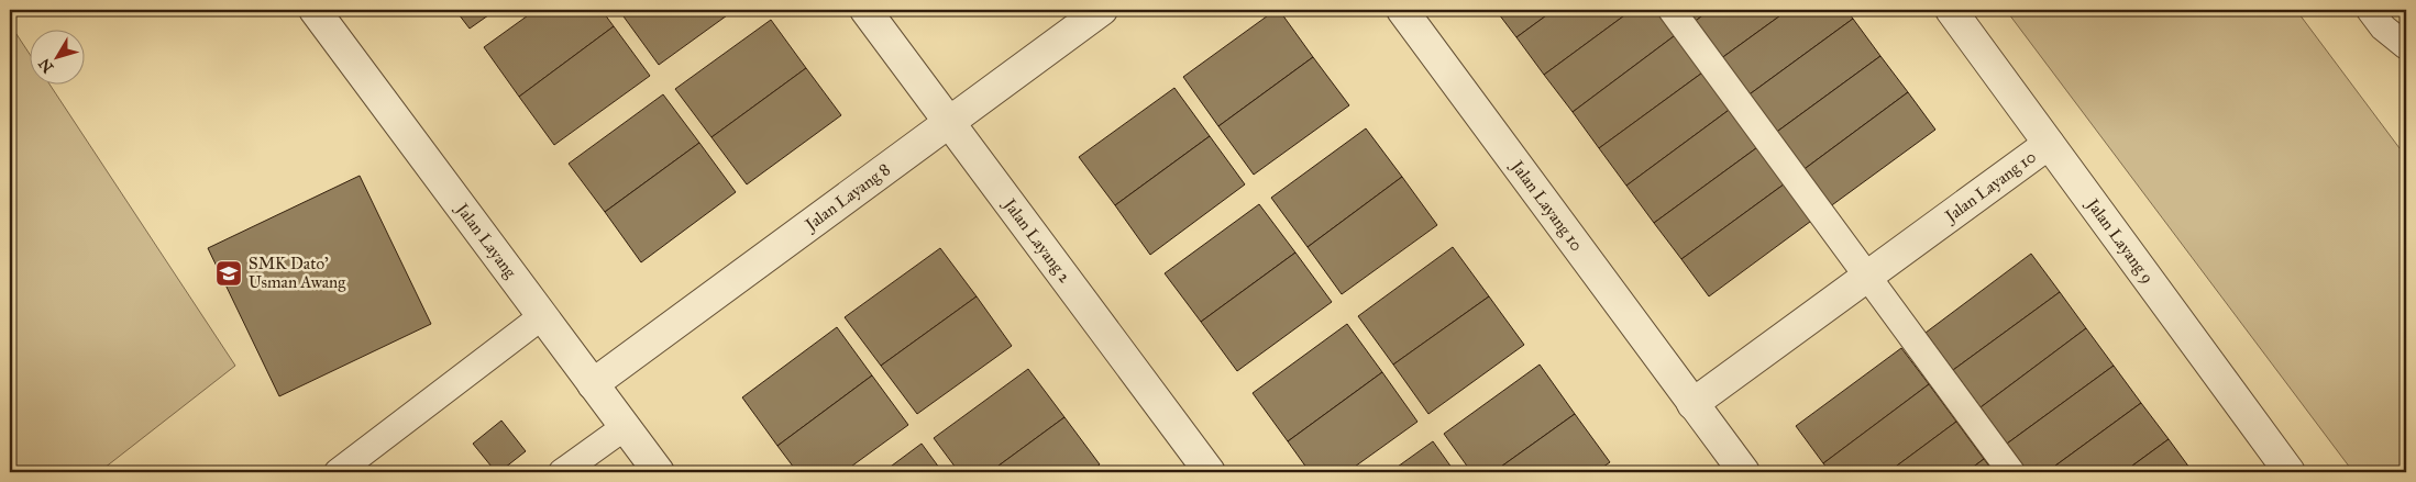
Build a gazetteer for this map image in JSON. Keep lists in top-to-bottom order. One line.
{"streets":{"street":["Jalan Layang 10","Jalan Layang 8","Jalan Layang 9","Jalan Layang","Jalan Layang 2"]},"crossings":[["Jalan Layang 10","Jalan Layang 9"],["Jalan Layang 8","Jalan Layang"],["Jalan Layang 8","Jalan Layang 2"]],"places":{"school or university":["SMK Dato' Usman Awang"]},"north":"bottom left"}
